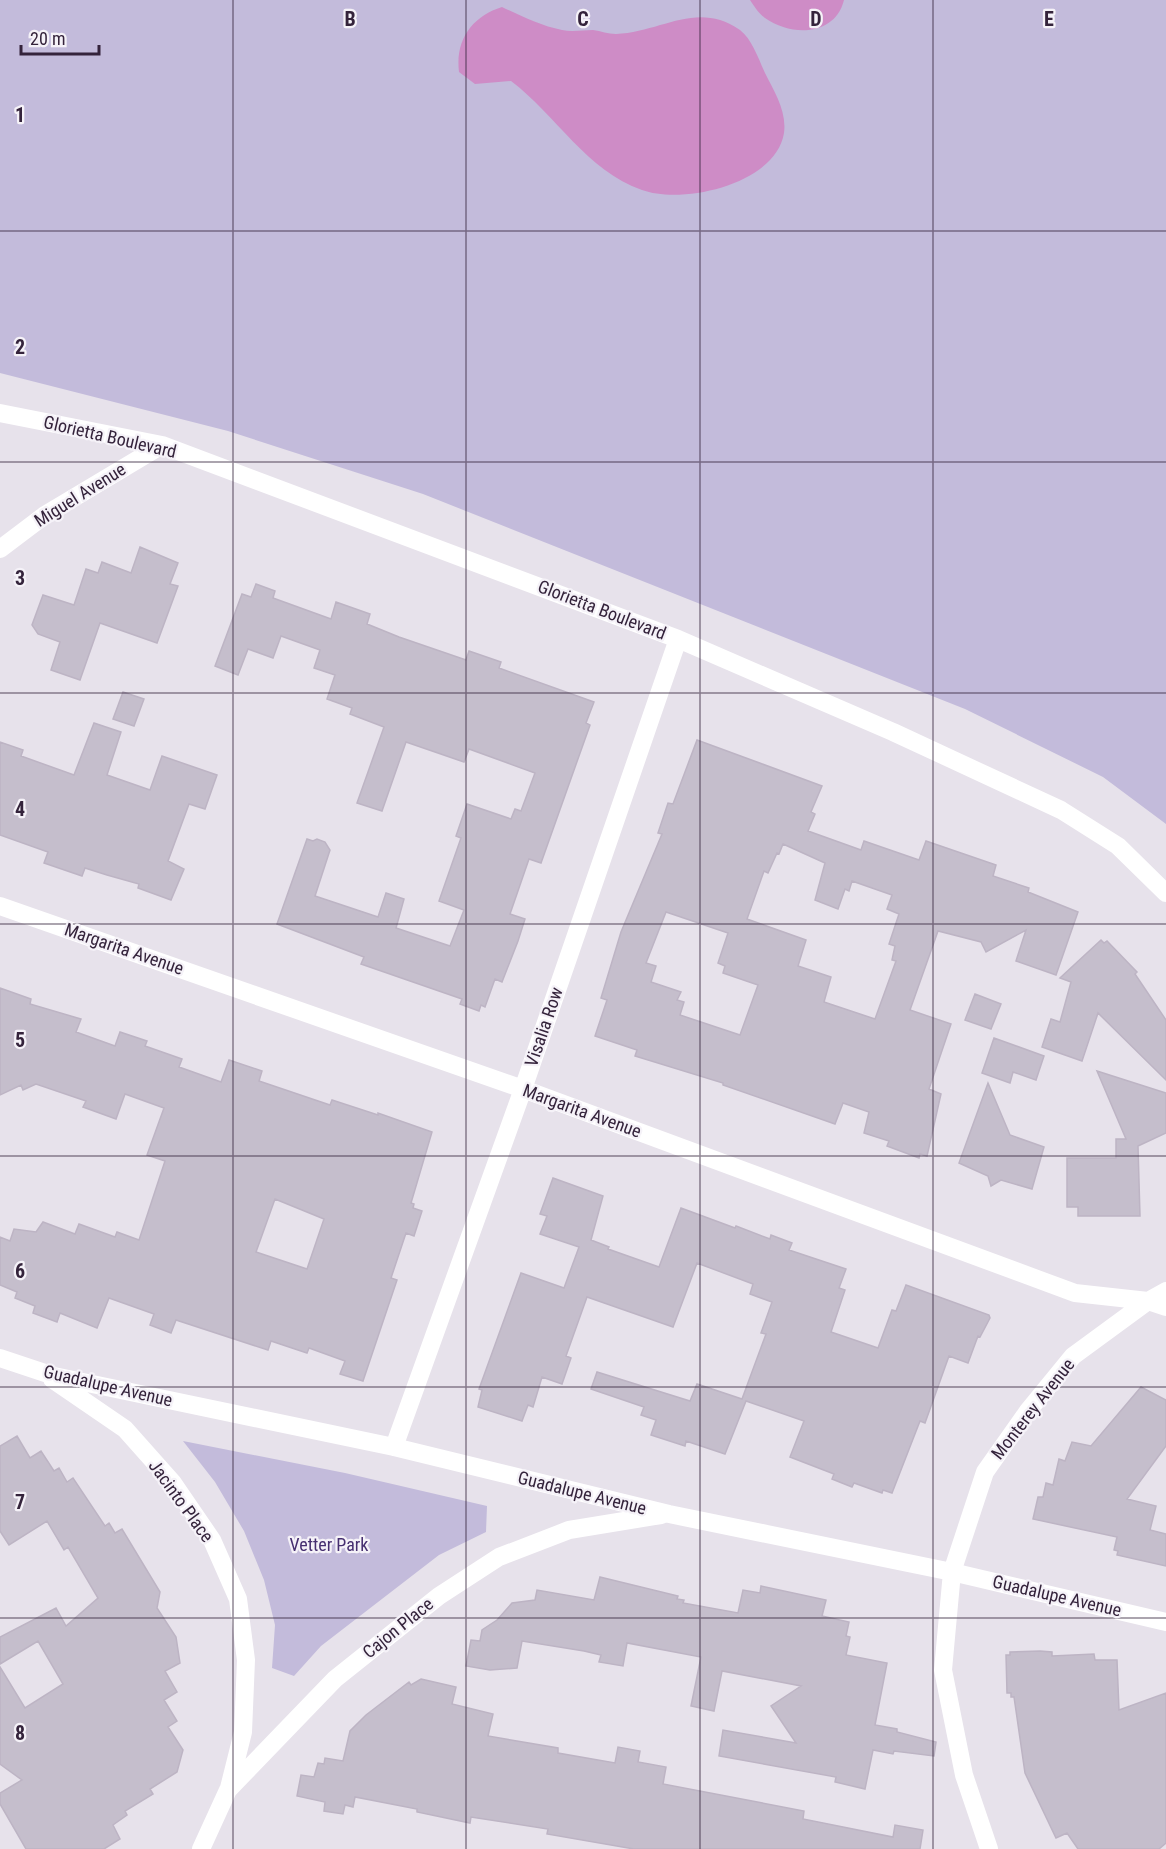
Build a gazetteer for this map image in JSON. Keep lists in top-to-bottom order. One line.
{"streets":{"street":["Glorietta Boulevard","Miguel Avenue","Margarita Avenue","Visalia Row","Guadalupe Avenue","Monterey Avenue","Jacinto Place","Cajon Place"]},"crossings":[["Glorietta Boulevard","Miguel Avenue"],["Glorietta Boulevard","Visalia Row"],["Margarita Avenue","Visalia Row"],["Margarita Avenue","Monterey Avenue"],["Visalia Row","Guadalupe Avenue"],["Guadalupe Avenue","Monterey Avenue"],["Guadalupe Avenue","Jacinto Place"],["Guadalupe Avenue","Cajon Place"],["Jacinto Place","Cajon Place"]],"parks":["Vetter Park"],"scale_bar":"20 m","grid":{"columns":["B","C","D","E"],"rows":["1","2","3","4","5","6","7","8"]}}
